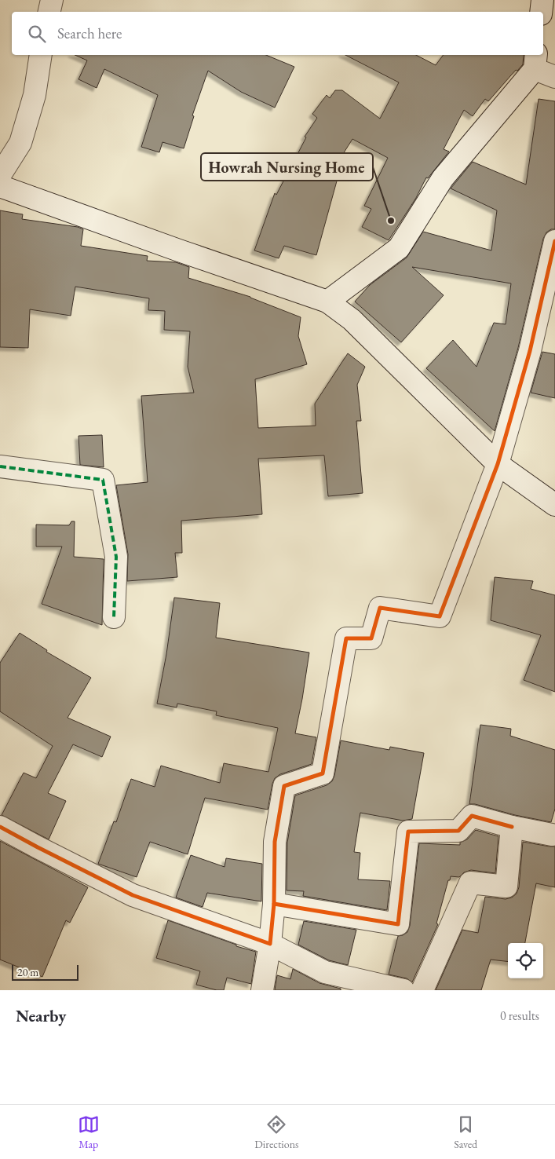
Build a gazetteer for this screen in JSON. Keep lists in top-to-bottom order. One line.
{"places":["Howrah Nursing Home"],"scale_bar":"20 m","page":{"search":"Search here","scale":"20 m","heading":["Nearby","0 results"],"nav":["Map","Directions","Saved"]}}
